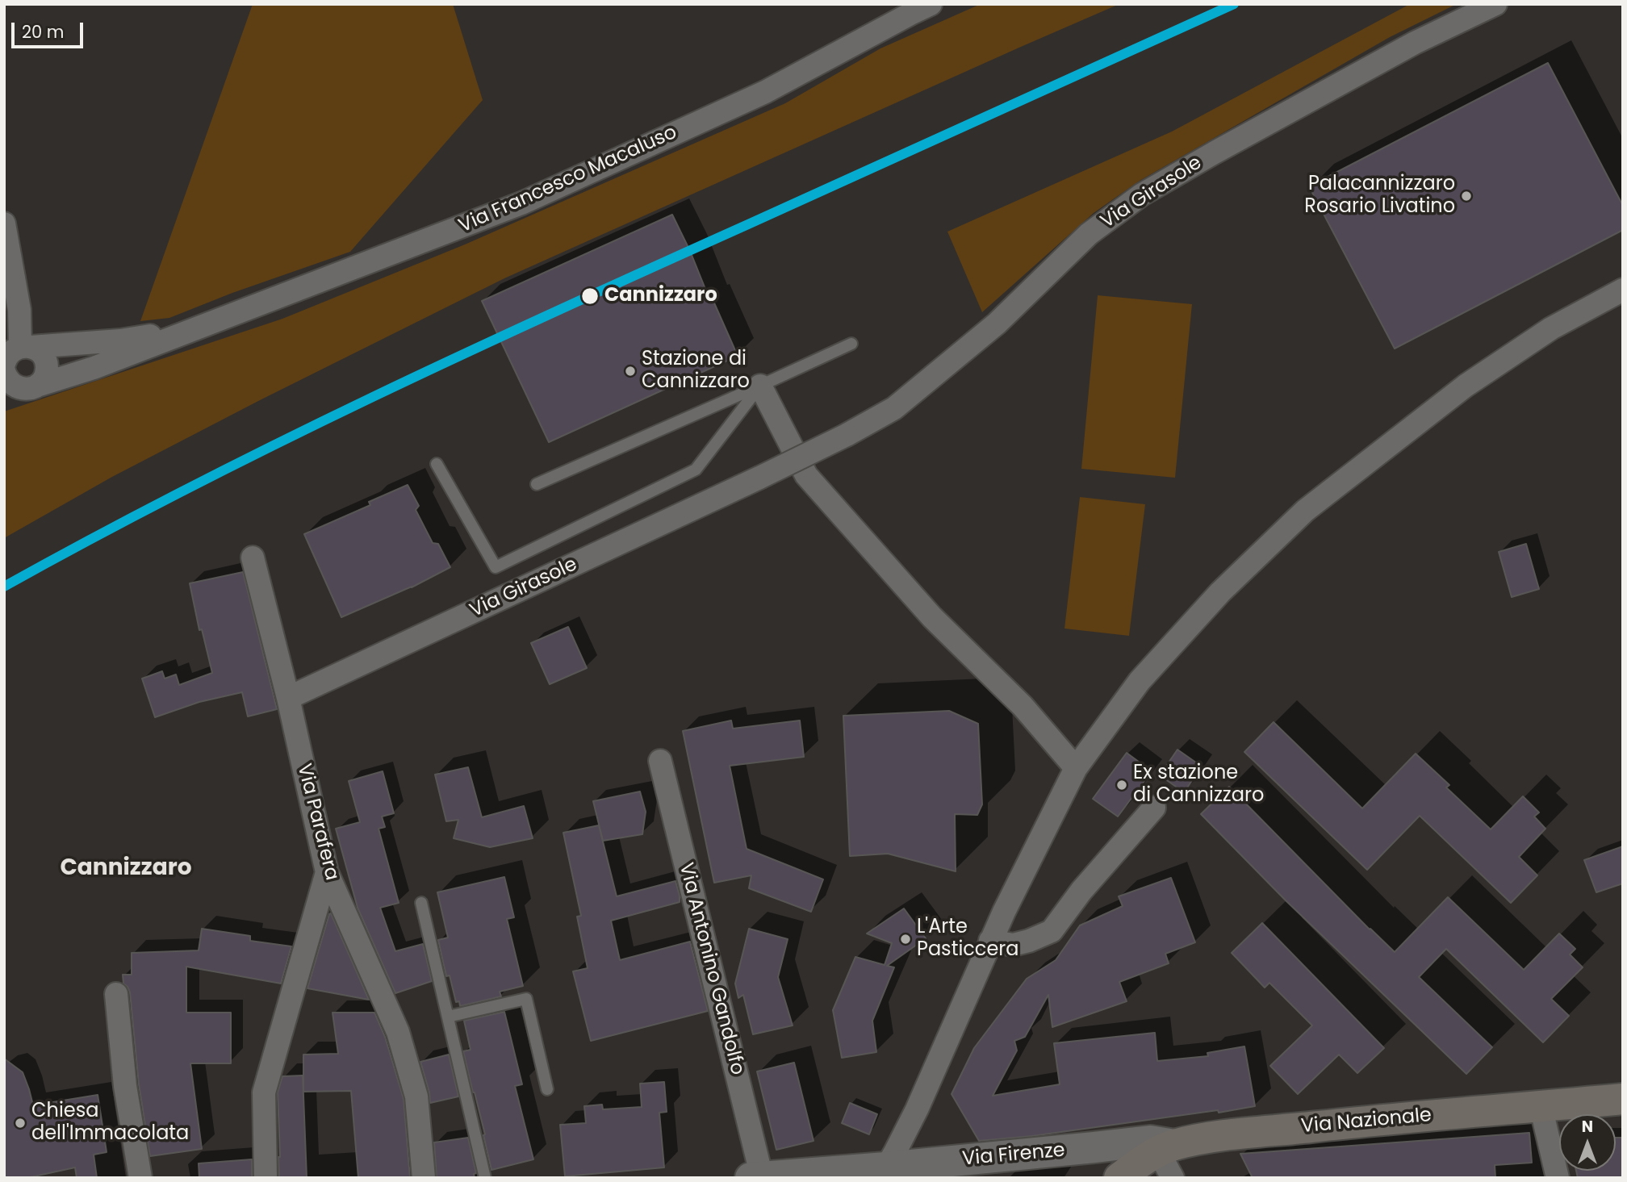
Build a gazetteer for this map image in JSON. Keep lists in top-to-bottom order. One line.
{"streets":{"main road":["Via Nazionale"],"street":["Via Francesco Macaluso","Via Girasole","Via Parafera","Via Antonino Gandolfo","Via Firenze"]},"crossings":[["Via Girasole","Via Parafera"],["Via Antonino Gandolfo","Via Firenze"],["Via Nazionale","Via Firenze"]],"districts":["Cannizzaro"],"places":["Palacannizzaro Rosario Livatino","Cannizzaro","Stazione di Cannizzaro","Ex stazione di Cannizzaro","L'Arte Pasticcera","Chiesa dell'Immacolata"],"scale_bar":"20 m","north":"top"}
